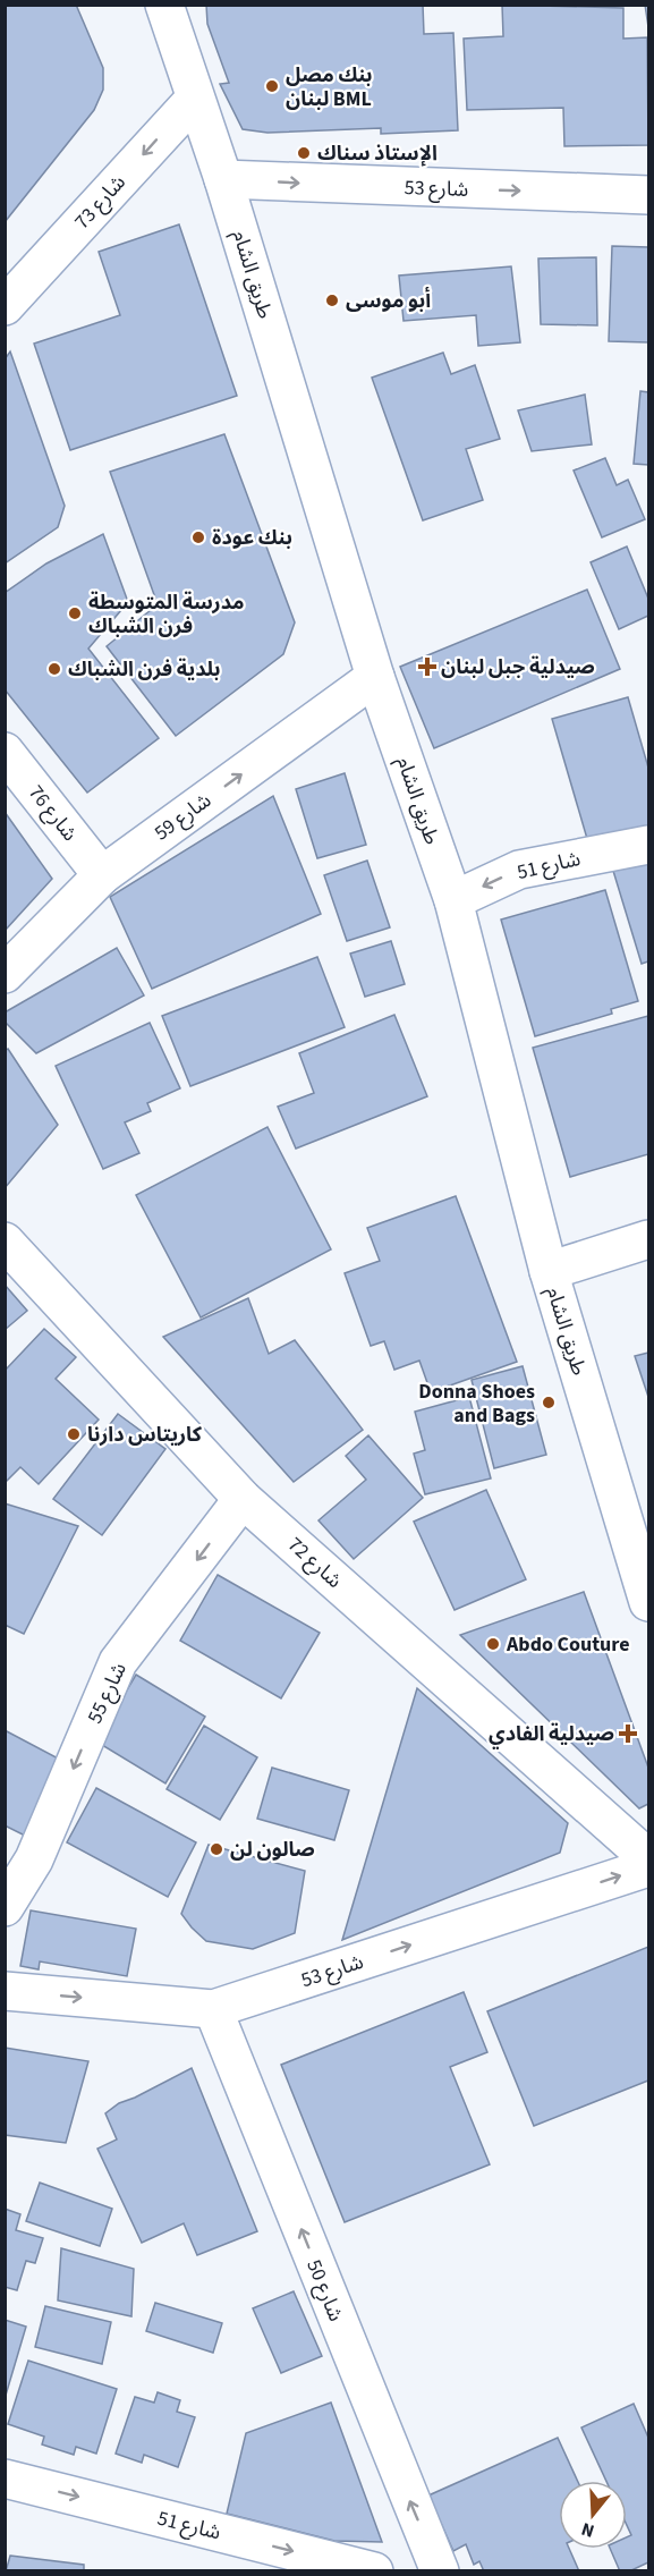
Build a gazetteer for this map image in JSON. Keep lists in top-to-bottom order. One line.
{"streets":{"street":["شارع 53","شارع 73","طريق الشام","شارع 76","شارع 59","شارع 51","شارع 72","شارع 55","شارع 50"]},"crossings":[["شارع 53","طريق الشام"],["شارع 53","شارع 50"],["شارع 73","طريق الشام"],["طريق الشام","شارع 59"],["طريق الشام","شارع 51"],["شارع 76","شارع 59"],["شارع 72","شارع 55"]],"one_way":["شارع 53","شارع 73","شارع 59","شارع 55","شارع 50"],"places":{"other":["بنك مصل لبنان BML","الإستاذ سناك","أبو موسى","بنك عودة","مدرسة المتوسطة فرن الشباك","بلدية فرن الشباك","Donna Shoes and Bags","كاريتاس دارنا","Abdo Couture","صالون لن"],"health":["صيدلية جبل لبنان","صيدلية الفادي"]},"north":"bottom"}
